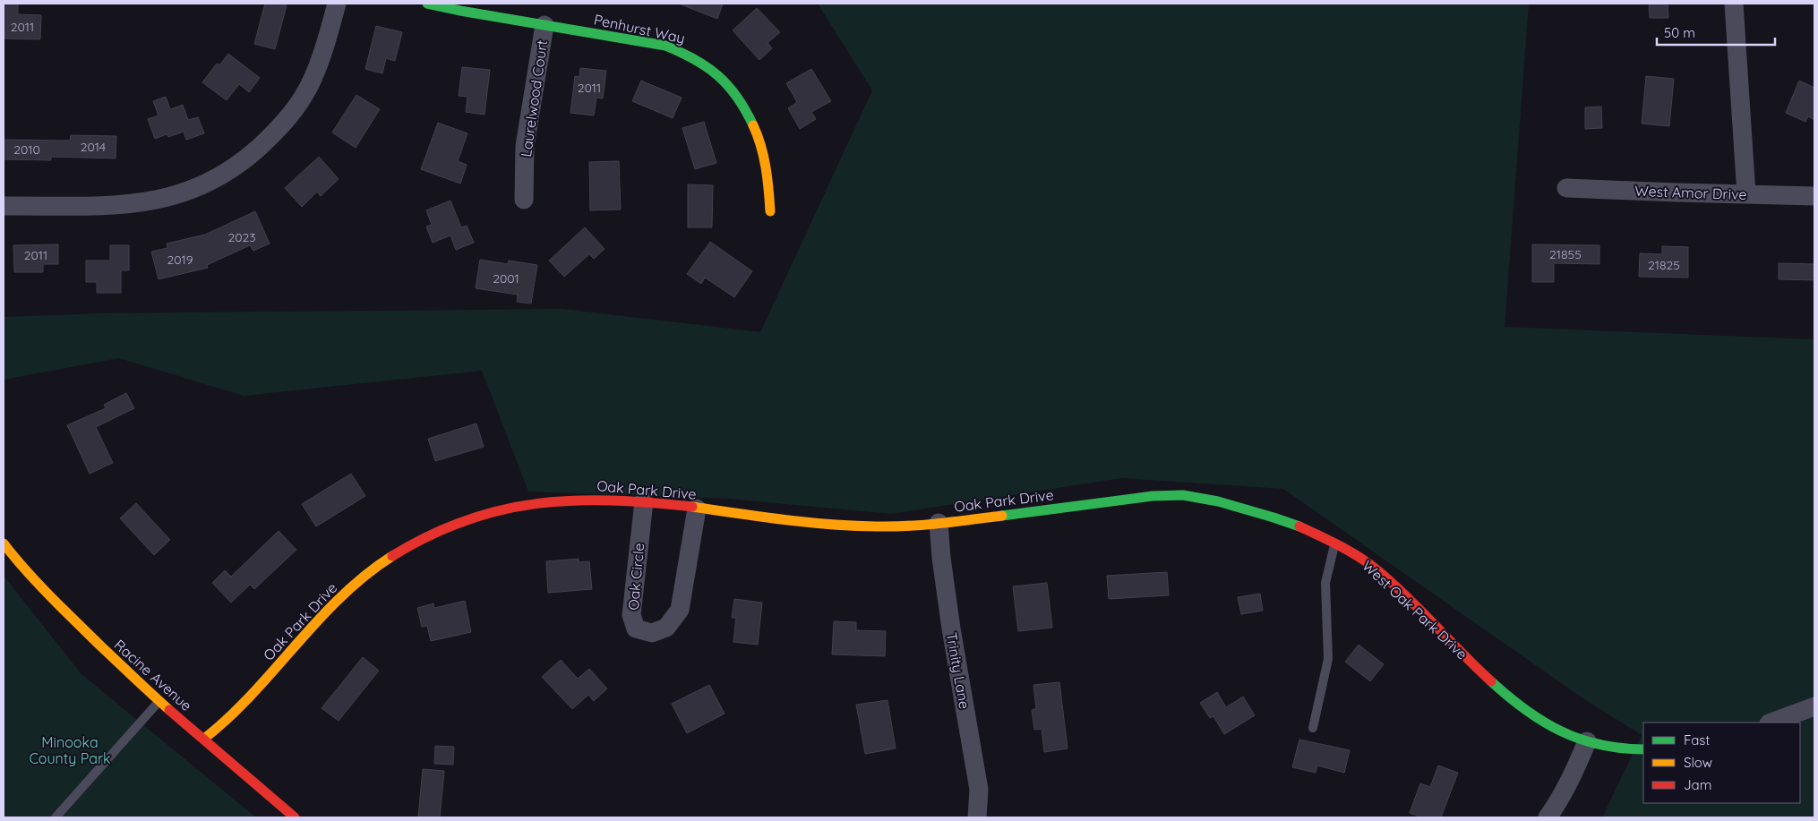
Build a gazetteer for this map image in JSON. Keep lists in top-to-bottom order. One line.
{"streets":{"street":["Penhurst Way","Laurelwood Court","West Amor Drive","Oak Park Drive","Oak Circle","West Oak Park Drive","Trinity Lane","Racine Avenue"]},"crossings":[["Penhurst Way","Laurelwood Court"],["Oak Park Drive","Oak Circle"],["Oak Park Drive","West Oak Park Drive"],["Oak Park Drive","Trinity Lane"],["Oak Park Drive","Racine Avenue"]],"parks":["Minooka County Park"],"house_numbers":["2011","2011","2014","2010","2023","21855","2011","2019","21825","2001"],"legend":["Fast","Slow","Jam"],"scale_bar":"50 m"}
